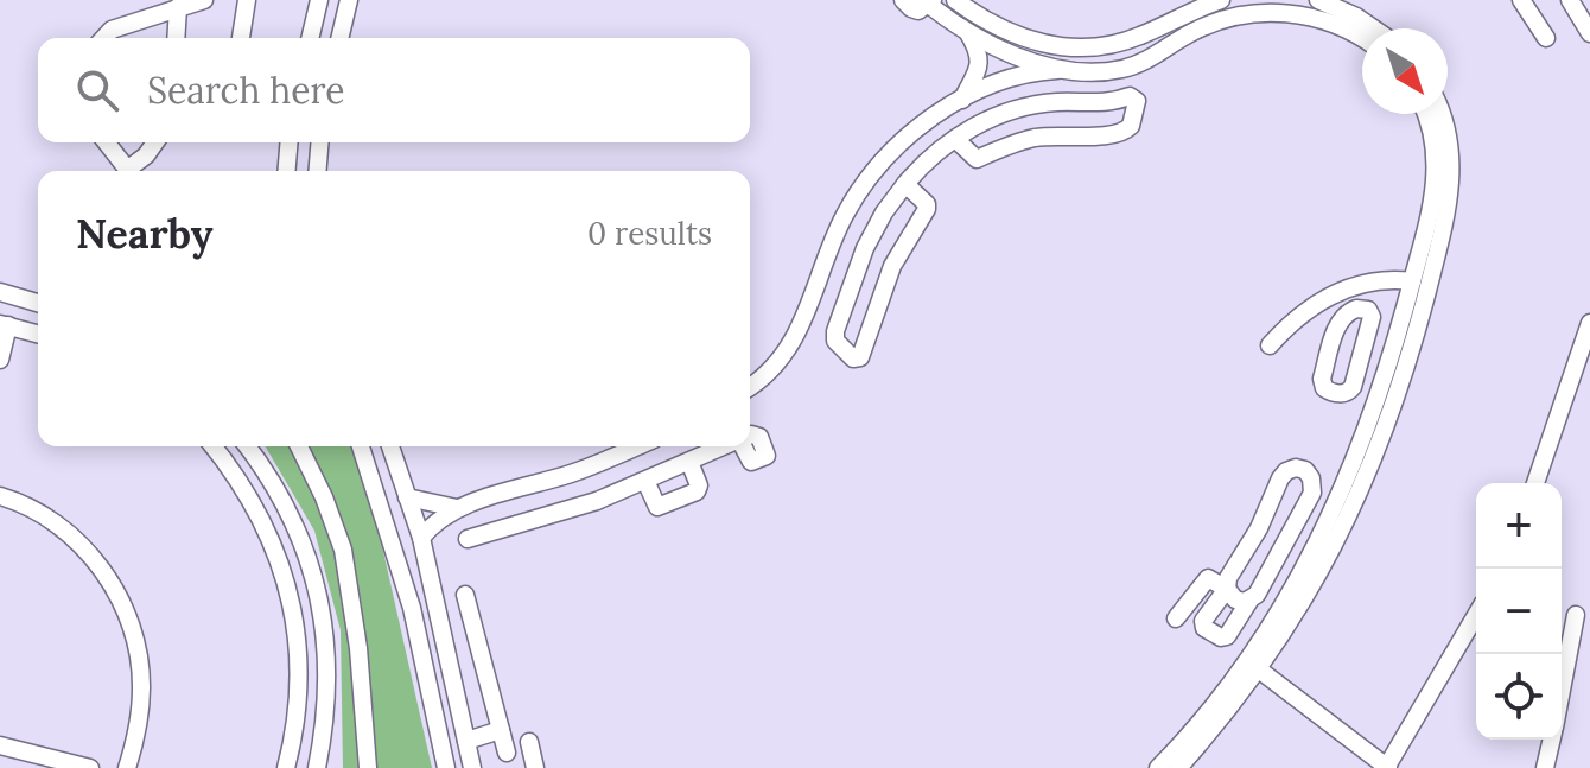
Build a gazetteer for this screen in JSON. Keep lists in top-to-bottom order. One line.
{"north":"bottom right","page":{"search":"Search here","heading":["Nearby","0 results"],"map_buttons":["+","−"]}}
